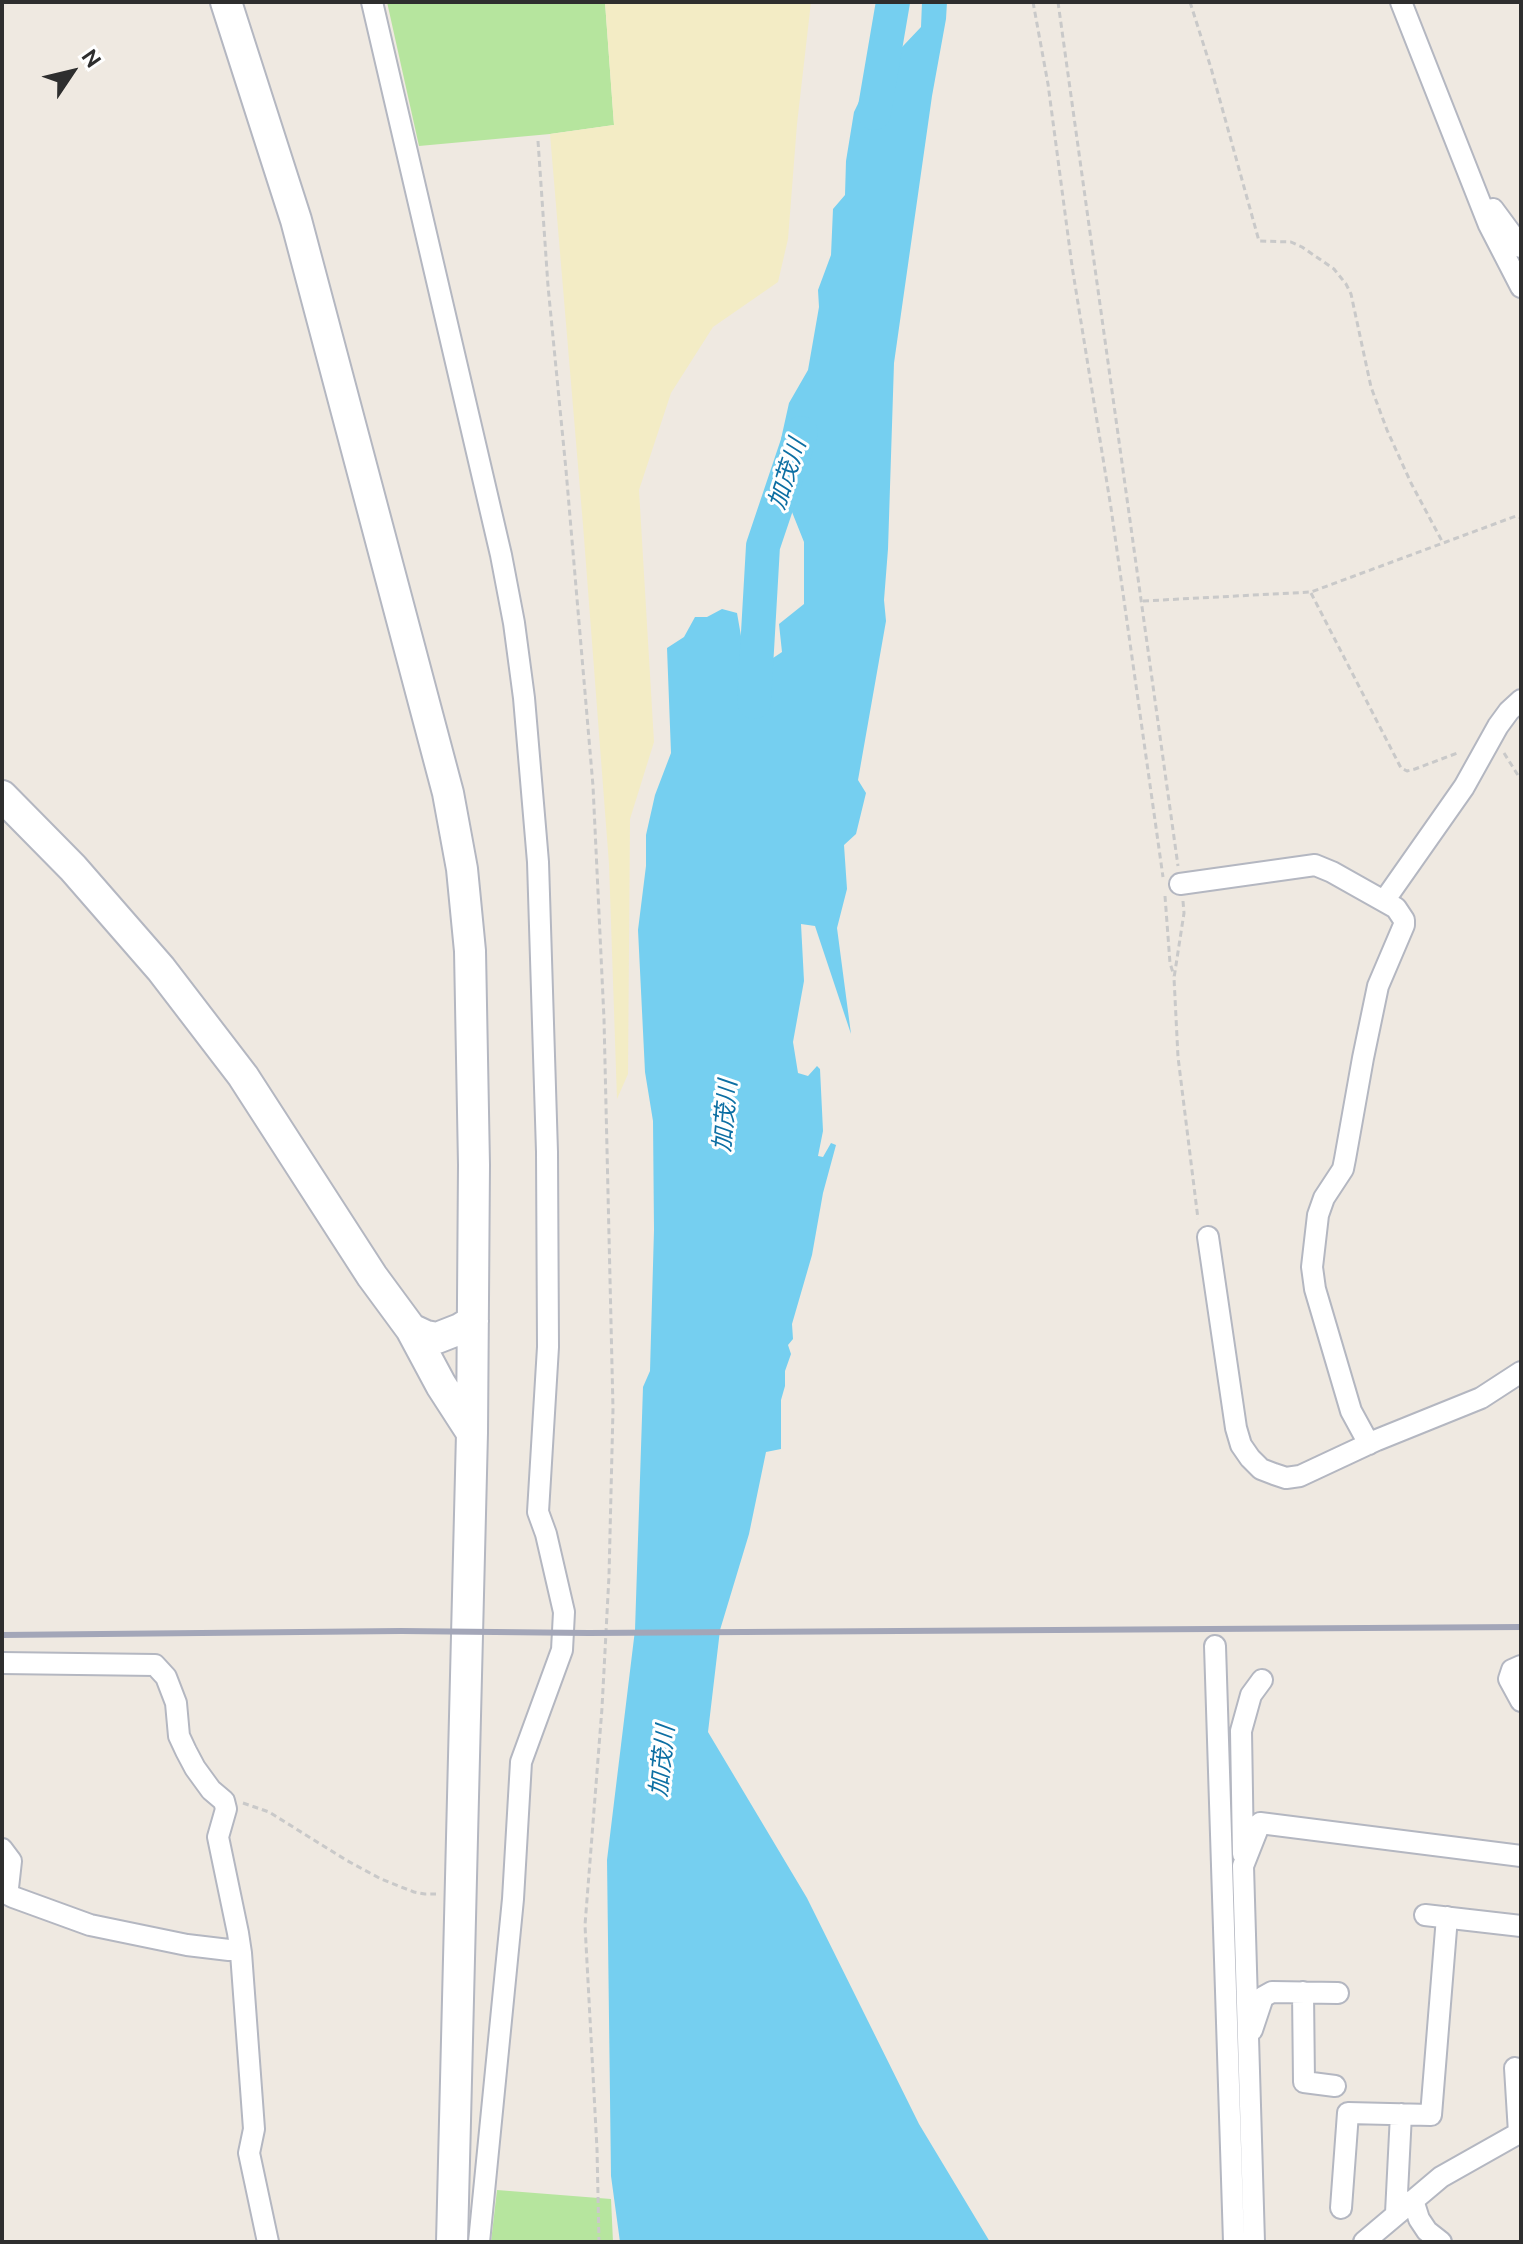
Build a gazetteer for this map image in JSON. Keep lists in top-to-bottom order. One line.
{"water":["加茂川"],"north":"top right"}
